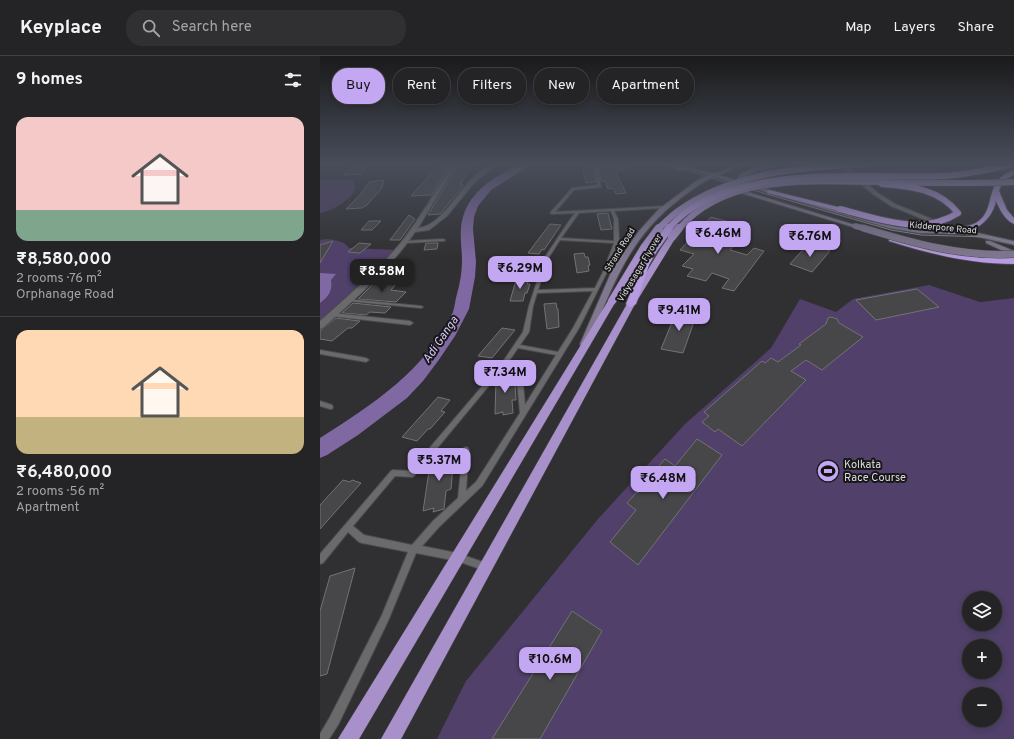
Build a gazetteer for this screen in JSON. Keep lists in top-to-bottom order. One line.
{"streets":{"highway":["Vidyasagar Flyover"],"main road":["Kidderpore Road","Strand Road"]},"crossings":[["Strand Road","Vidyasagar Flyover"]],"water":["Adi Ganga"],"places":{"sports":["Kolkata Race Course"]},"page":{"header":"Keyplace","search":"Search here","nav":["Map","Layers","Share"],"heading":"9 homes","chip":["Buy","Rent","Filters","New","Apartment"],"list":[{"name":"₹8,580,000","note":"2 rooms · 76 m² · Orphanage Road"},{"name":"₹6,480,000","note":"2 rooms · 56 m² · Apartment"}],"price":["₹6.46M","₹6.76M","₹6.29M","₹8.58M","₹9.41M","₹7.34M","₹5.37M","₹6.48M","₹10.6M"],"map_buttons":["+","−"]}}
